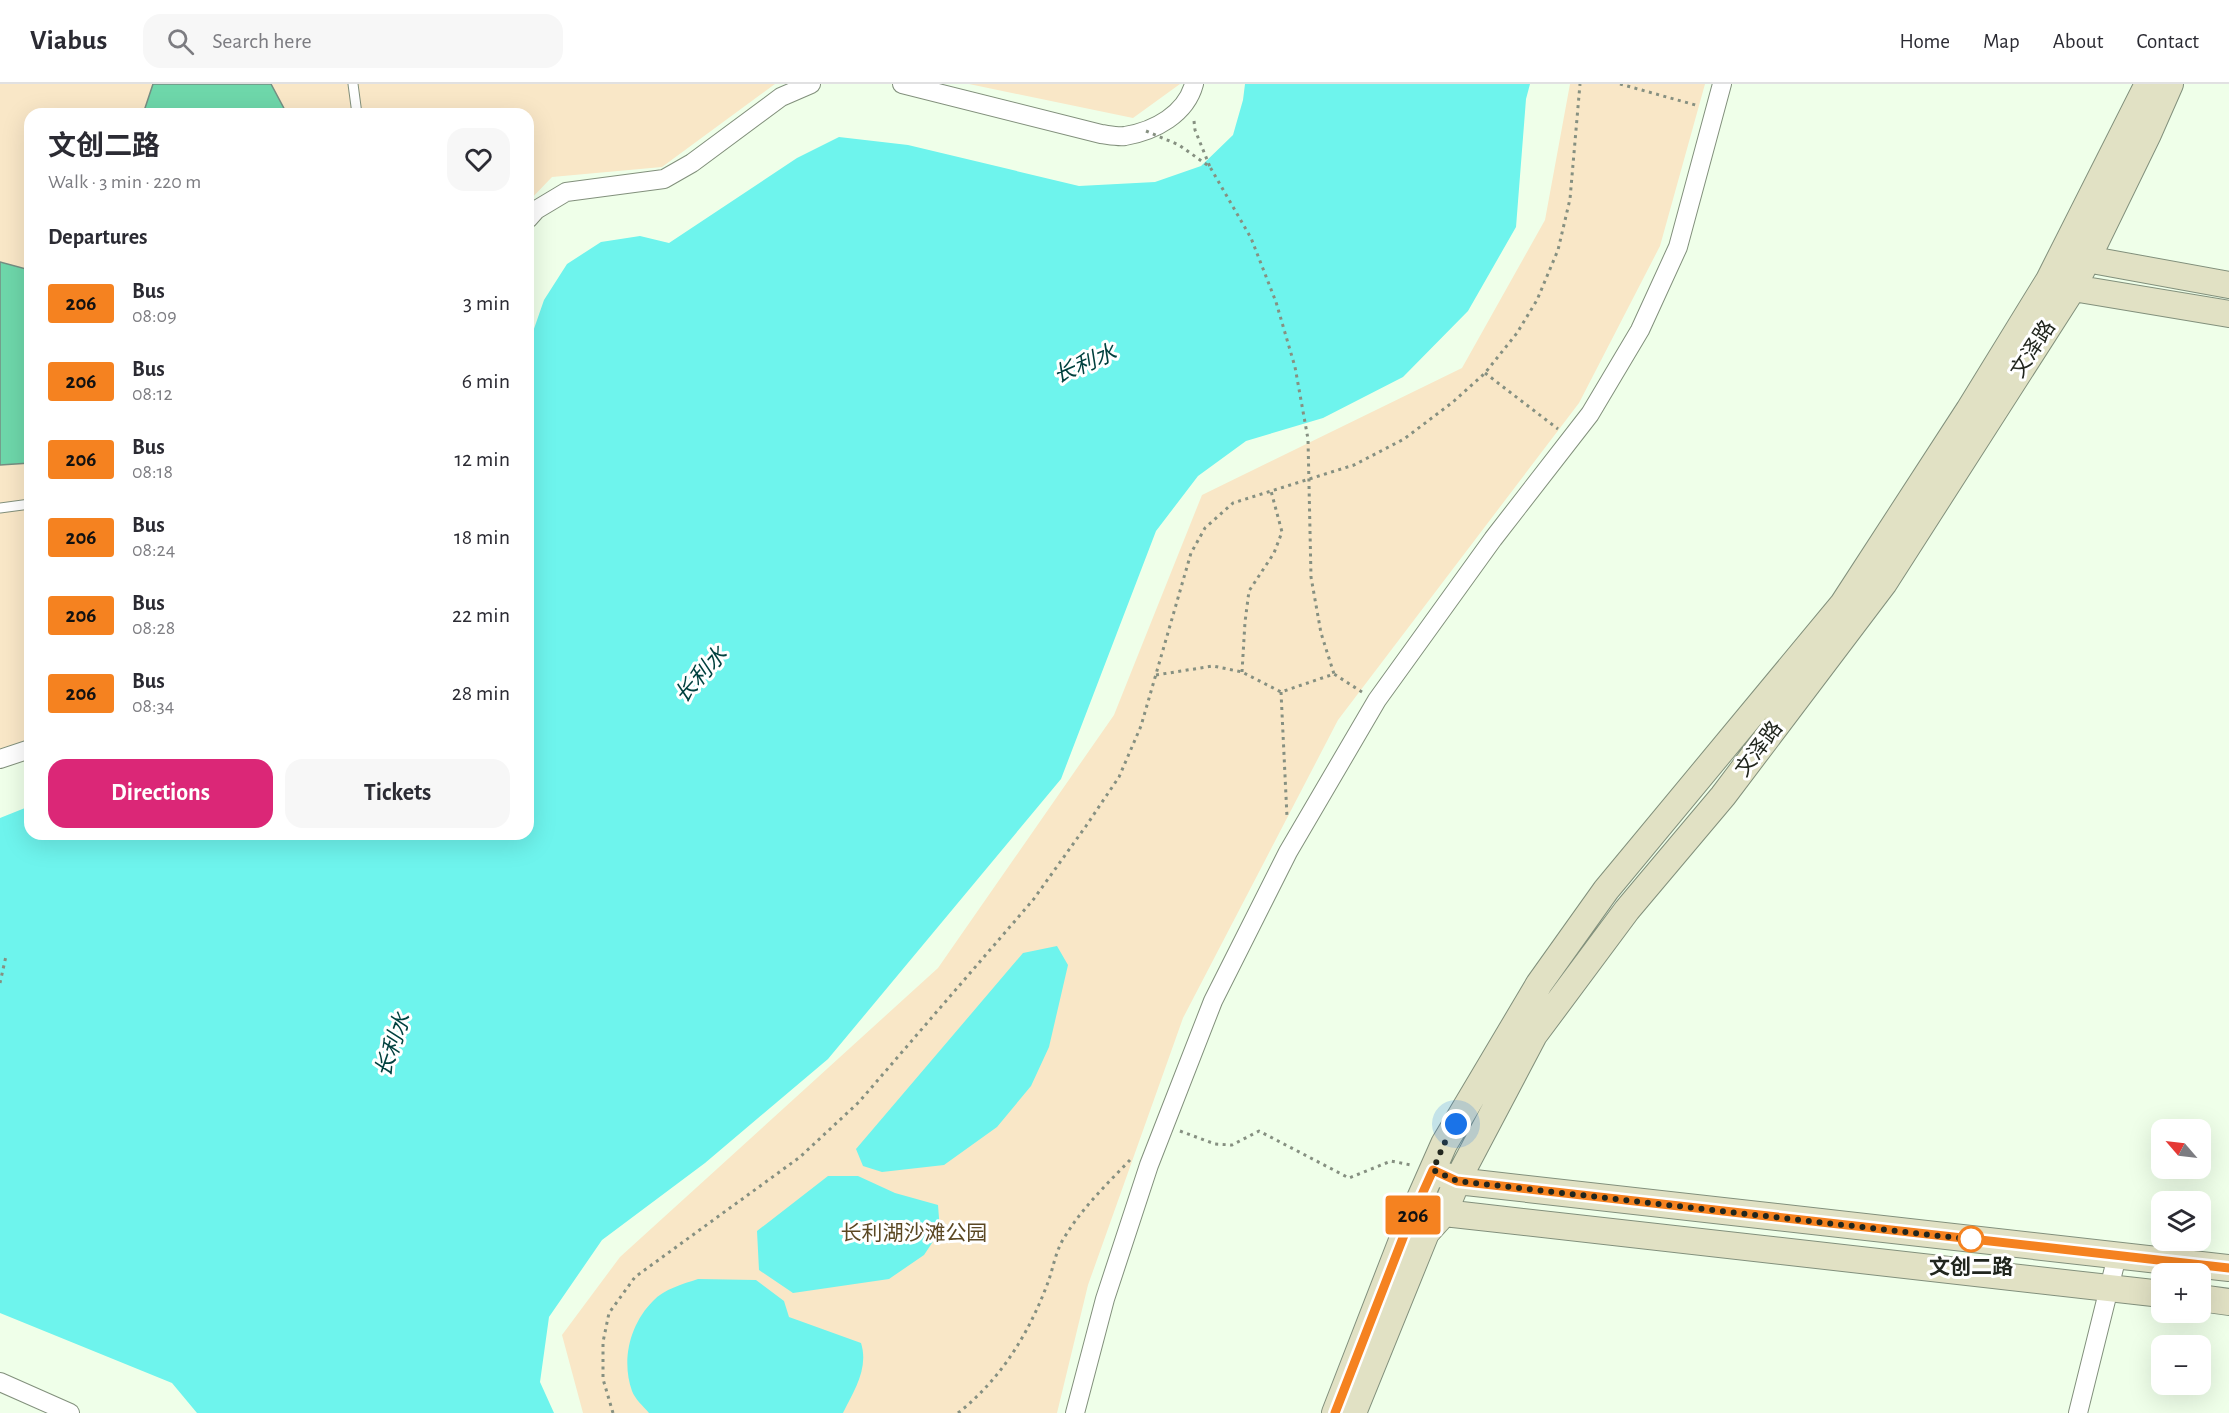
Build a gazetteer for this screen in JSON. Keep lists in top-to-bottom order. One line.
{"streets":{"street":["文泽路"]},"water":["长利水"],"parks":["长利湖沙滩公园"],"places":["文创二路"],"lines":["bus line 206"],"north":"top left","page":{"header":"Viabus","search":"Search here","nav":["Home","Map","About","Contact"],"on_map":"206","heading":[["文创二路","Walk · 3 min · 220 m"],"Departures"],"list":[{"mark":"206","name":"Bus","note":"08:09","value":"3 min"},{"mark":"206","name":"Bus","note":"08:12","value":"6 min"},{"mark":"206","name":"Bus","note":"08:18","value":"12 min"},{"mark":"206","name":"Bus","note":"08:24","value":"18 min"},{"mark":"206","name":"Bus","note":"08:28","value":"22 min"},{"mark":"206","name":"Bus","note":"08:34","value":"28 min"}],"buttons":["Directions","Tickets"],"map_buttons":["+","−"]}}
